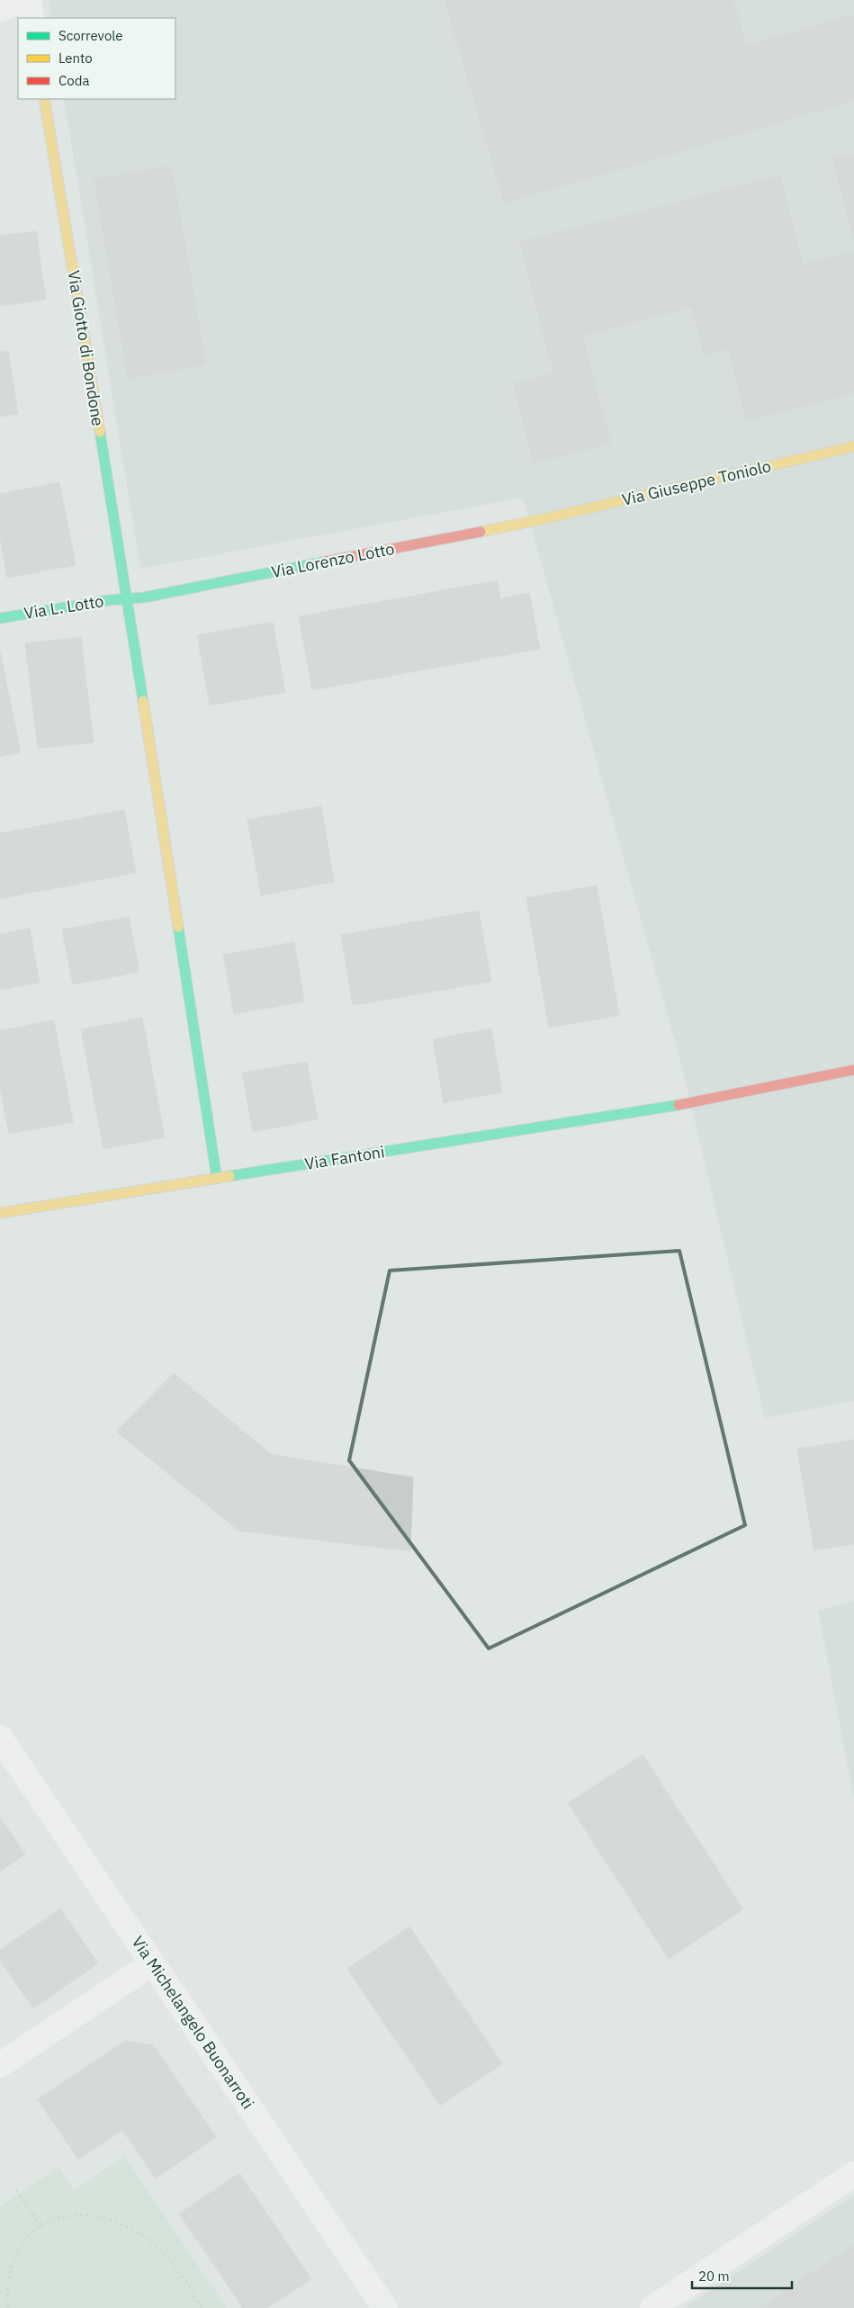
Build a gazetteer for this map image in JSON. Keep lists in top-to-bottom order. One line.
{"streets":{"street":["Via Giotto di Bondone","Via Giuseppe Toniolo","Via Lorenzo Lotto","Via L. Lotto","Via Fantoni","Via Michelangelo Buonarroti"]},"crossings":[["Via Giotto di Bondone","Via Lorenzo Lotto"],["Via Giotto di Bondone","Via L. Lotto"],["Via Giotto di Bondone","Via Fantoni"],["Via Giuseppe Toniolo","Via Lorenzo Lotto"],["Via Lorenzo Lotto","Via L. Lotto"]],"legend":["Scorrevole","Lento","Coda"],"scale_bar":"20 m"}
